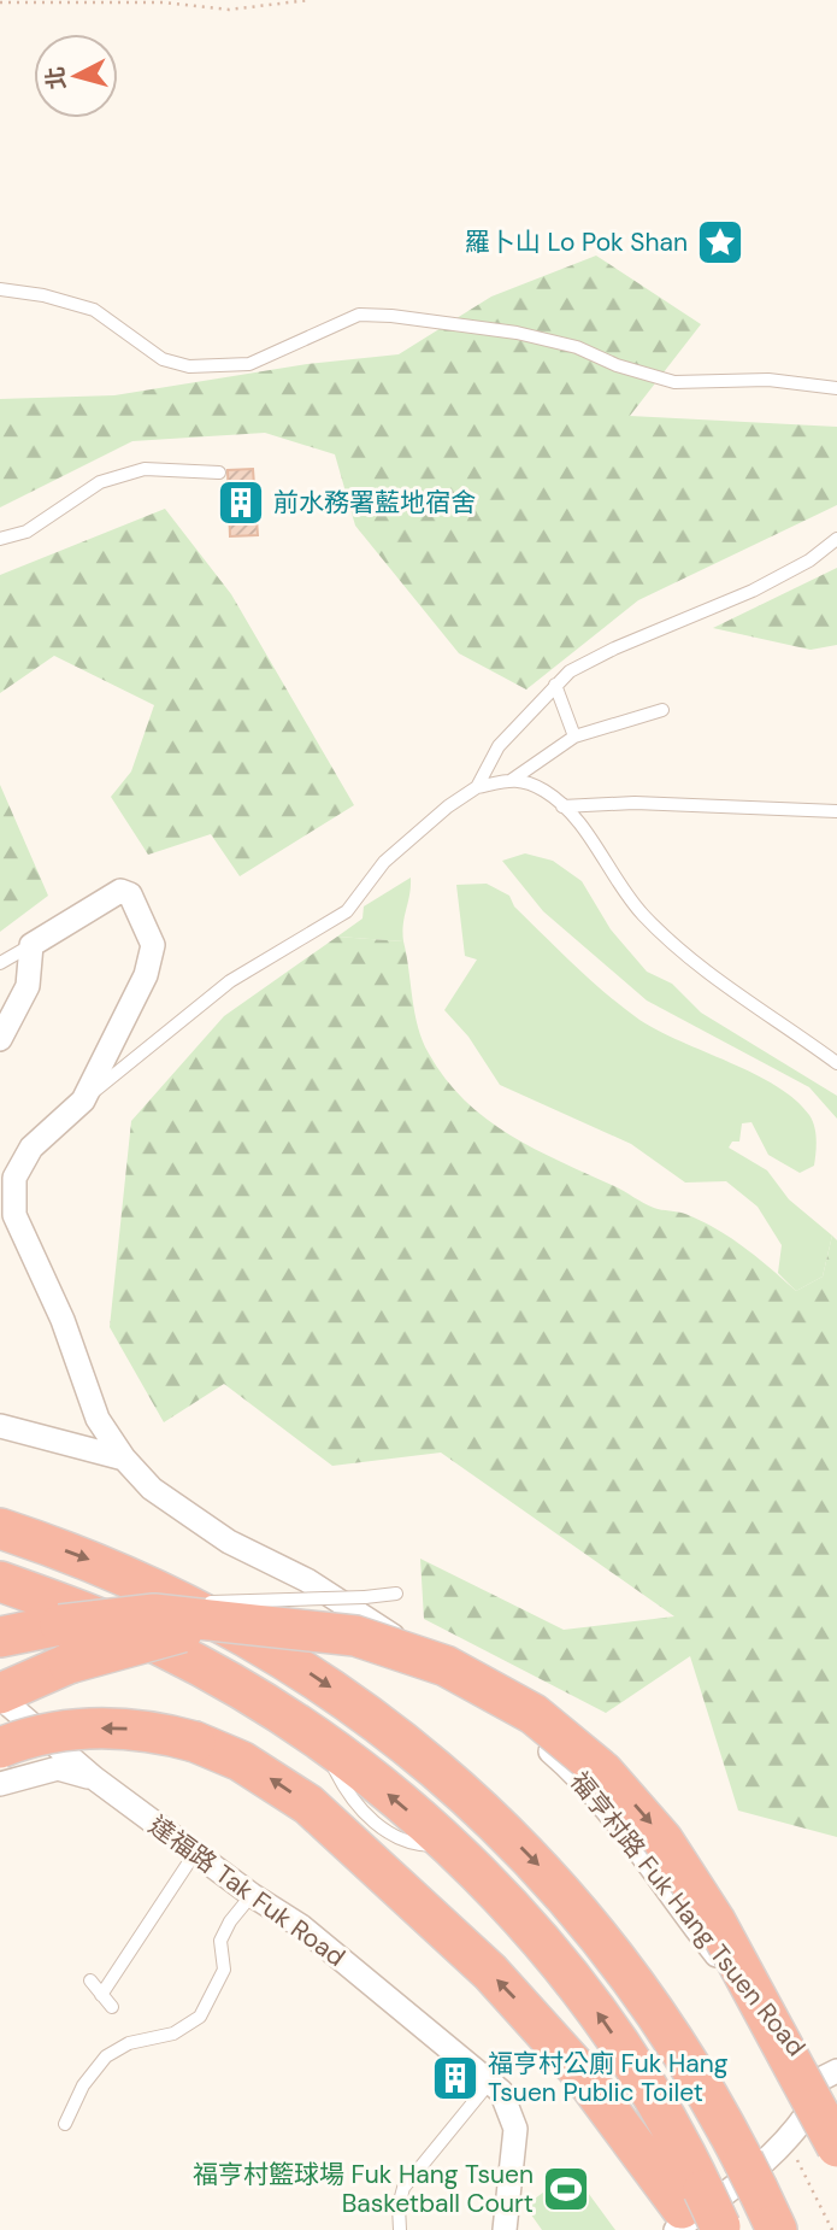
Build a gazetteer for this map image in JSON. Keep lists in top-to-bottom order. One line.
{"streets":{"street":["達福路 Tak Fuk Road","福亨村路 Fuk Hang Tsuen Road"]},"places":{"place":["羅卜山 Lo Pok Shan"],"building":["前水務署藍地宿舍","福亨村公廁 Fuk Hang Tsuen Public Toilet"],"sports":["福亨村籃球場 Fuk Hang Tsuen Basketball Court"]},"north":"left"}
